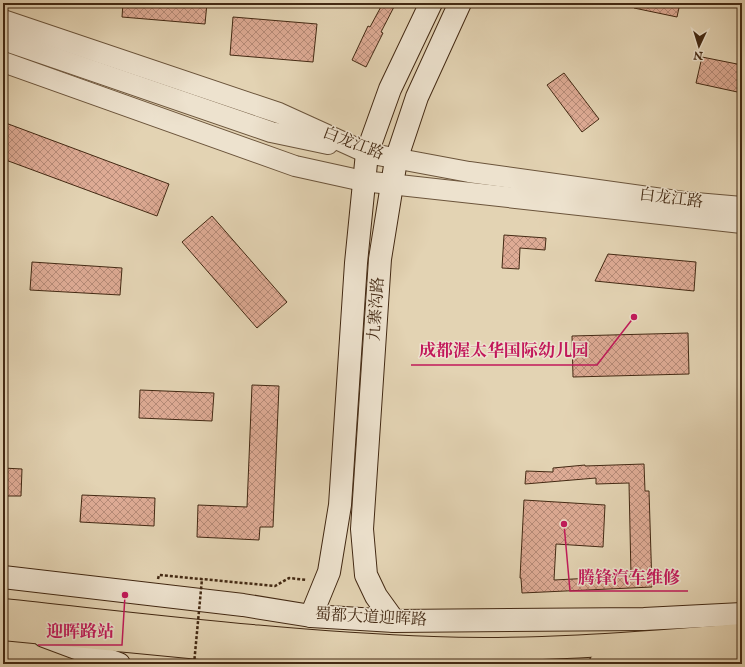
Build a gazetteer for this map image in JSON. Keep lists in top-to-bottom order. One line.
{"streets":{"highway":["蜀都大道迎晖路"],"main road":["九寨沟路"],"street":["白龙江路"]},"crossings":[["白龙江路","九寨沟路"],["九寨沟路","蜀都大道迎晖路"]],"places":["成都渥太华国际幼儿园","腾锋汽车维修","迎晖路站"],"north":"bottom"}
